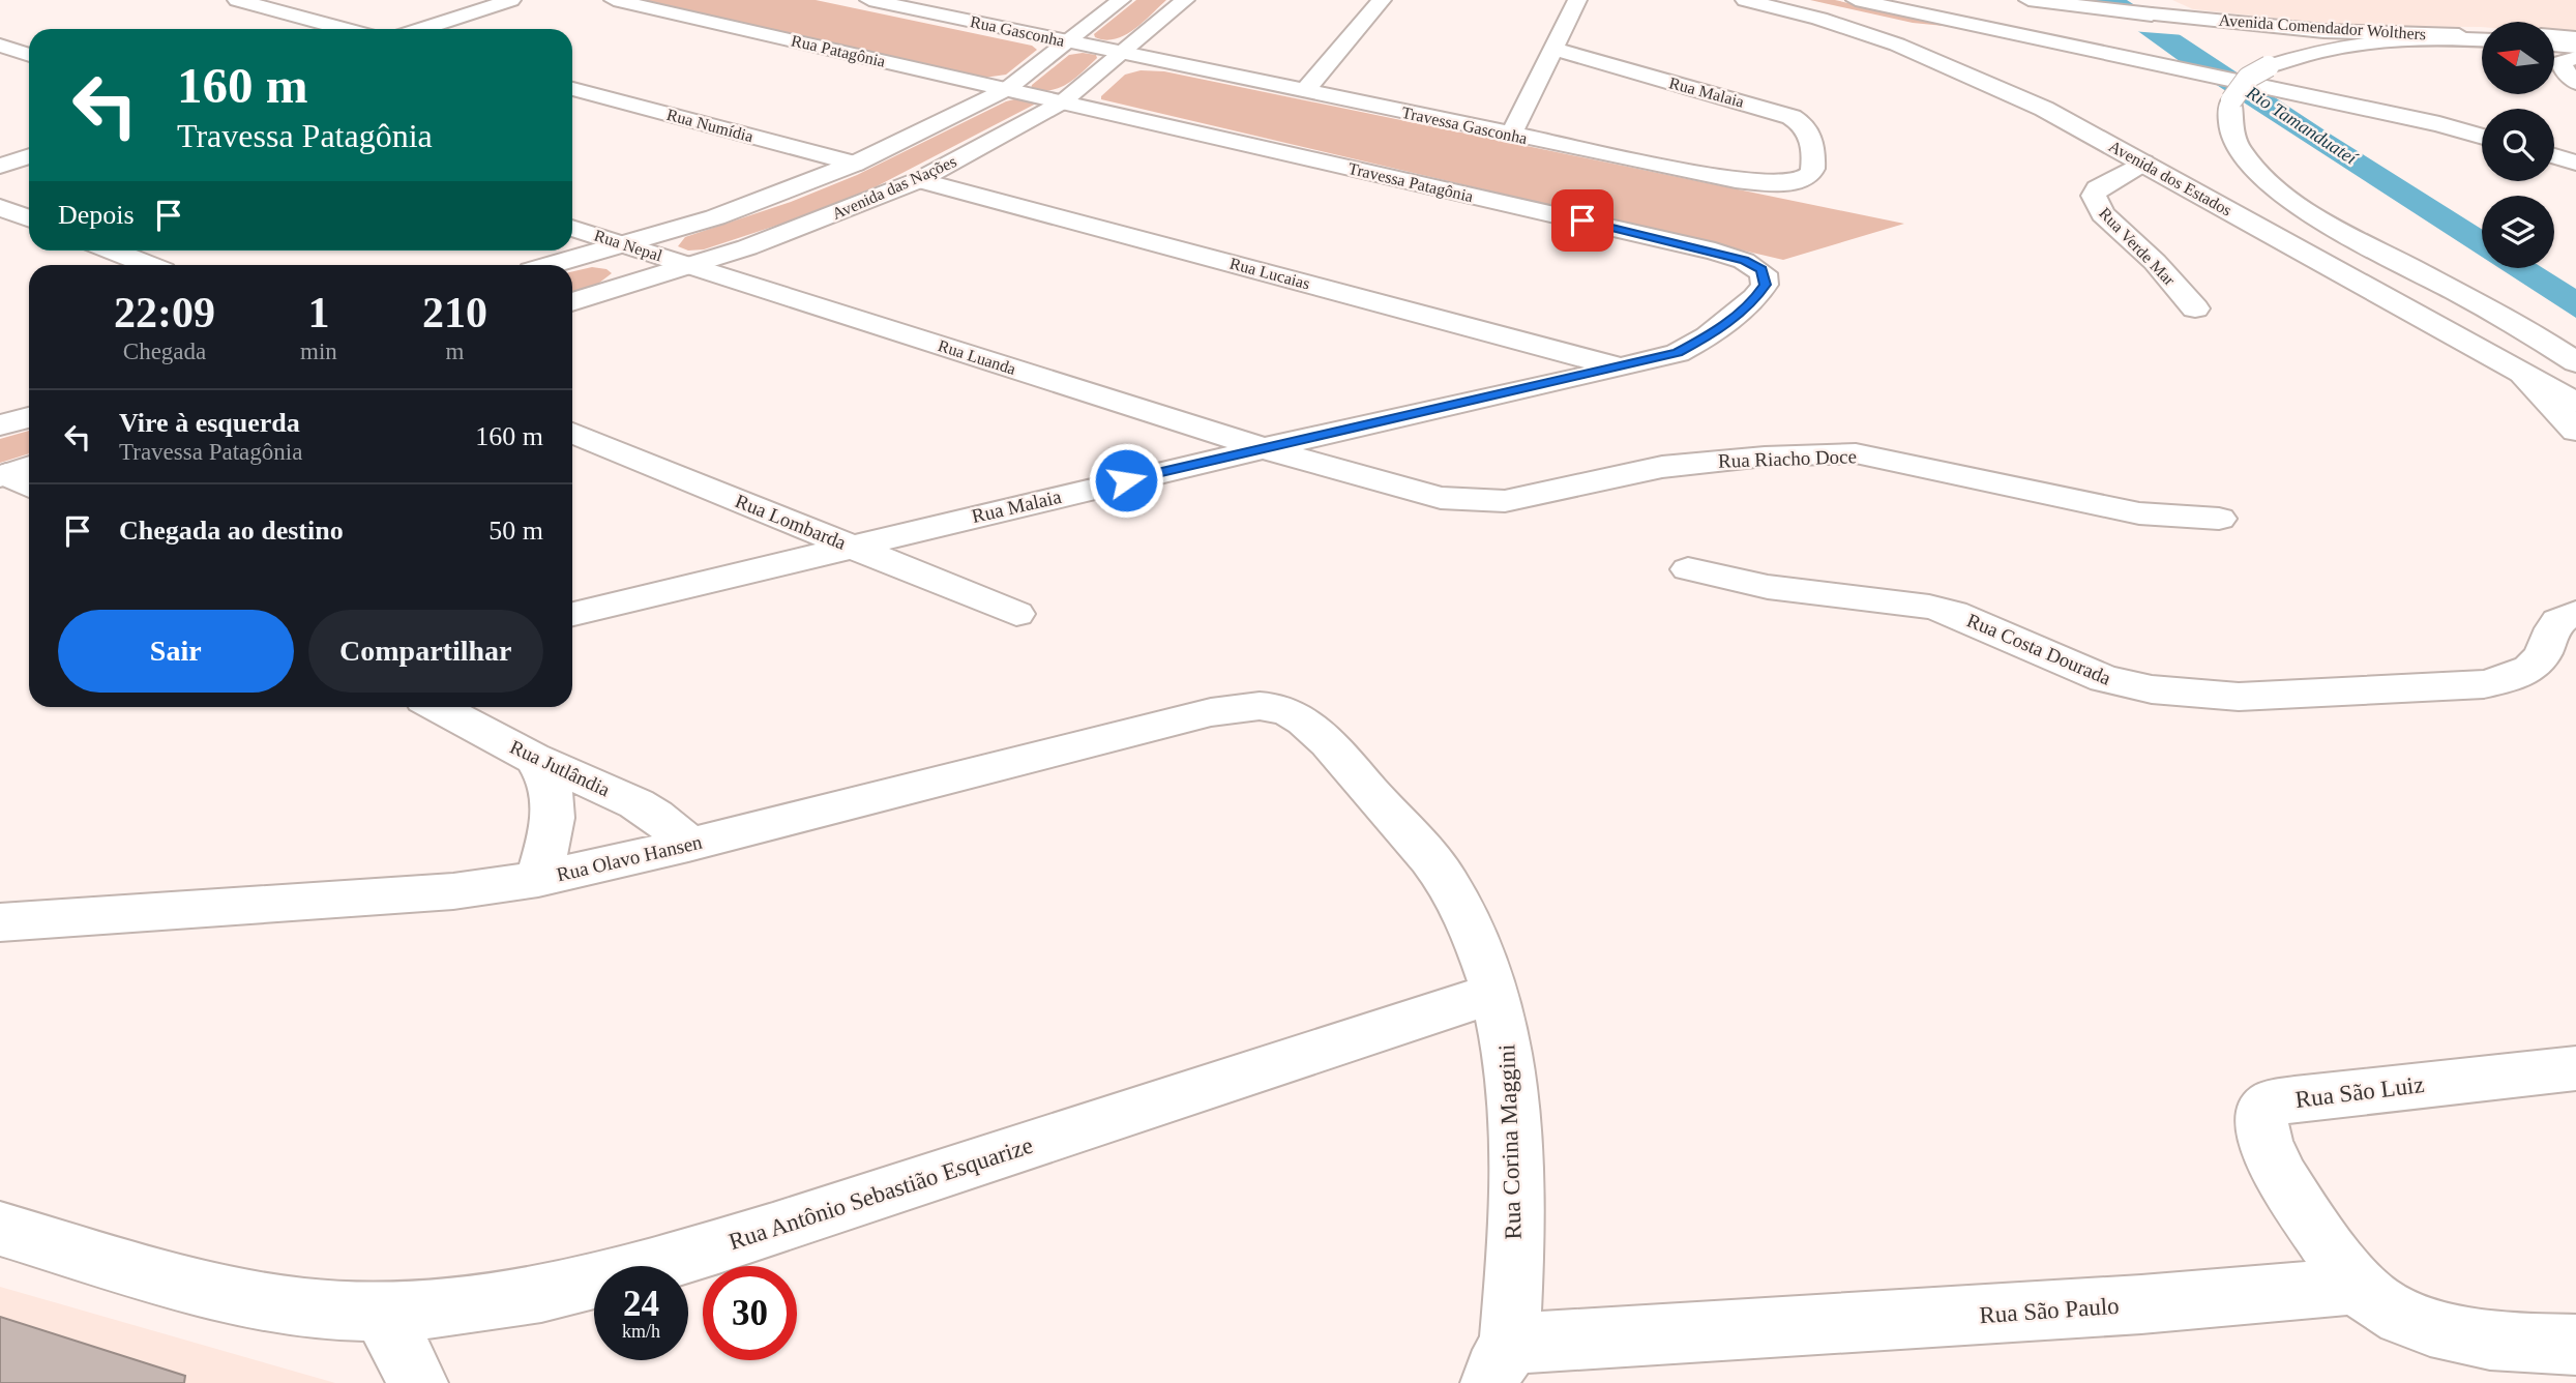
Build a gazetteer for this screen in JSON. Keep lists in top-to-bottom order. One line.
{"streets":{"main road":["Avenida Comendador Wolthers","Rua Gasconha","Rua Patagônia","Rua Malaia","Rua Numídia","Travessa Gasconha","Avenida dos Estados","Travessa Patagônia","Avenida das Nações","Rua Nepal","Rua Verde Mar","Rua Lucaias","Rua Luanda","Rua Riacho Doce","Rua Lombarda","Rua Costa Dourada","Rua Jutlândia","Rua Olavo Hansen","Rua São Luiz","Rua Corina Maggini","Rua Antônio Sebastião Esquarize","Rua São Paulo"]},"crossings":[["Rua Gasconha","Travessa Gasconha"],["Rua Gasconha","Avenida das Nações"],["Rua Patagônia","Travessa Patagônia"],["Rua Patagônia","Avenida das Nações"],["Rua Malaia","Travessa Gasconha"],["Rua Malaia","Travessa Patagônia"],["Rua Malaia","Rua Lucaias"],["Rua Malaia","Rua Luanda"],["Rua Malaia","Rua Lombarda"],["Rua Numídia","Avenida das Nações"],["Travessa Gasconha","Avenida das Nações"],["Avenida dos Estados","Rua Verde Mar"],["Travessa Patagônia","Avenida das Nações"],["Avenida das Nações","Rua Nepal"],["Avenida das Nações","Rua Lucaias"],["Avenida das Nações","Rua Luanda"],["Rua Nepal","Rua Luanda"],["Rua Luanda","Rua Riacho Doce"],["Rua Jutlândia","Rua Olavo Hansen"],["Rua Olavo Hansen","Rua Corina Maggini"],["Rua São Luiz","Rua São Paulo"],["Rua Corina Maggini","Rua Antônio Sebastião Esquarize"],["Rua Corina Maggini","Rua São Paulo"]],"water":["Rio Tamanduateí"],"north":"left","page":{"turn":["160 m","Travessa Patagônia"],"then":"Depois","eta":["22:09","Chegada","1","min","210","m"],"list":[{"name":"Vire à esquerda","note":"Travessa Patagônia","value":"160 m"},{"name":"Chegada ao destino","value":"50 m"}],"buttons":["Sair","Compartilhar"],"speed":"24 km/h","limit":"30"}}
